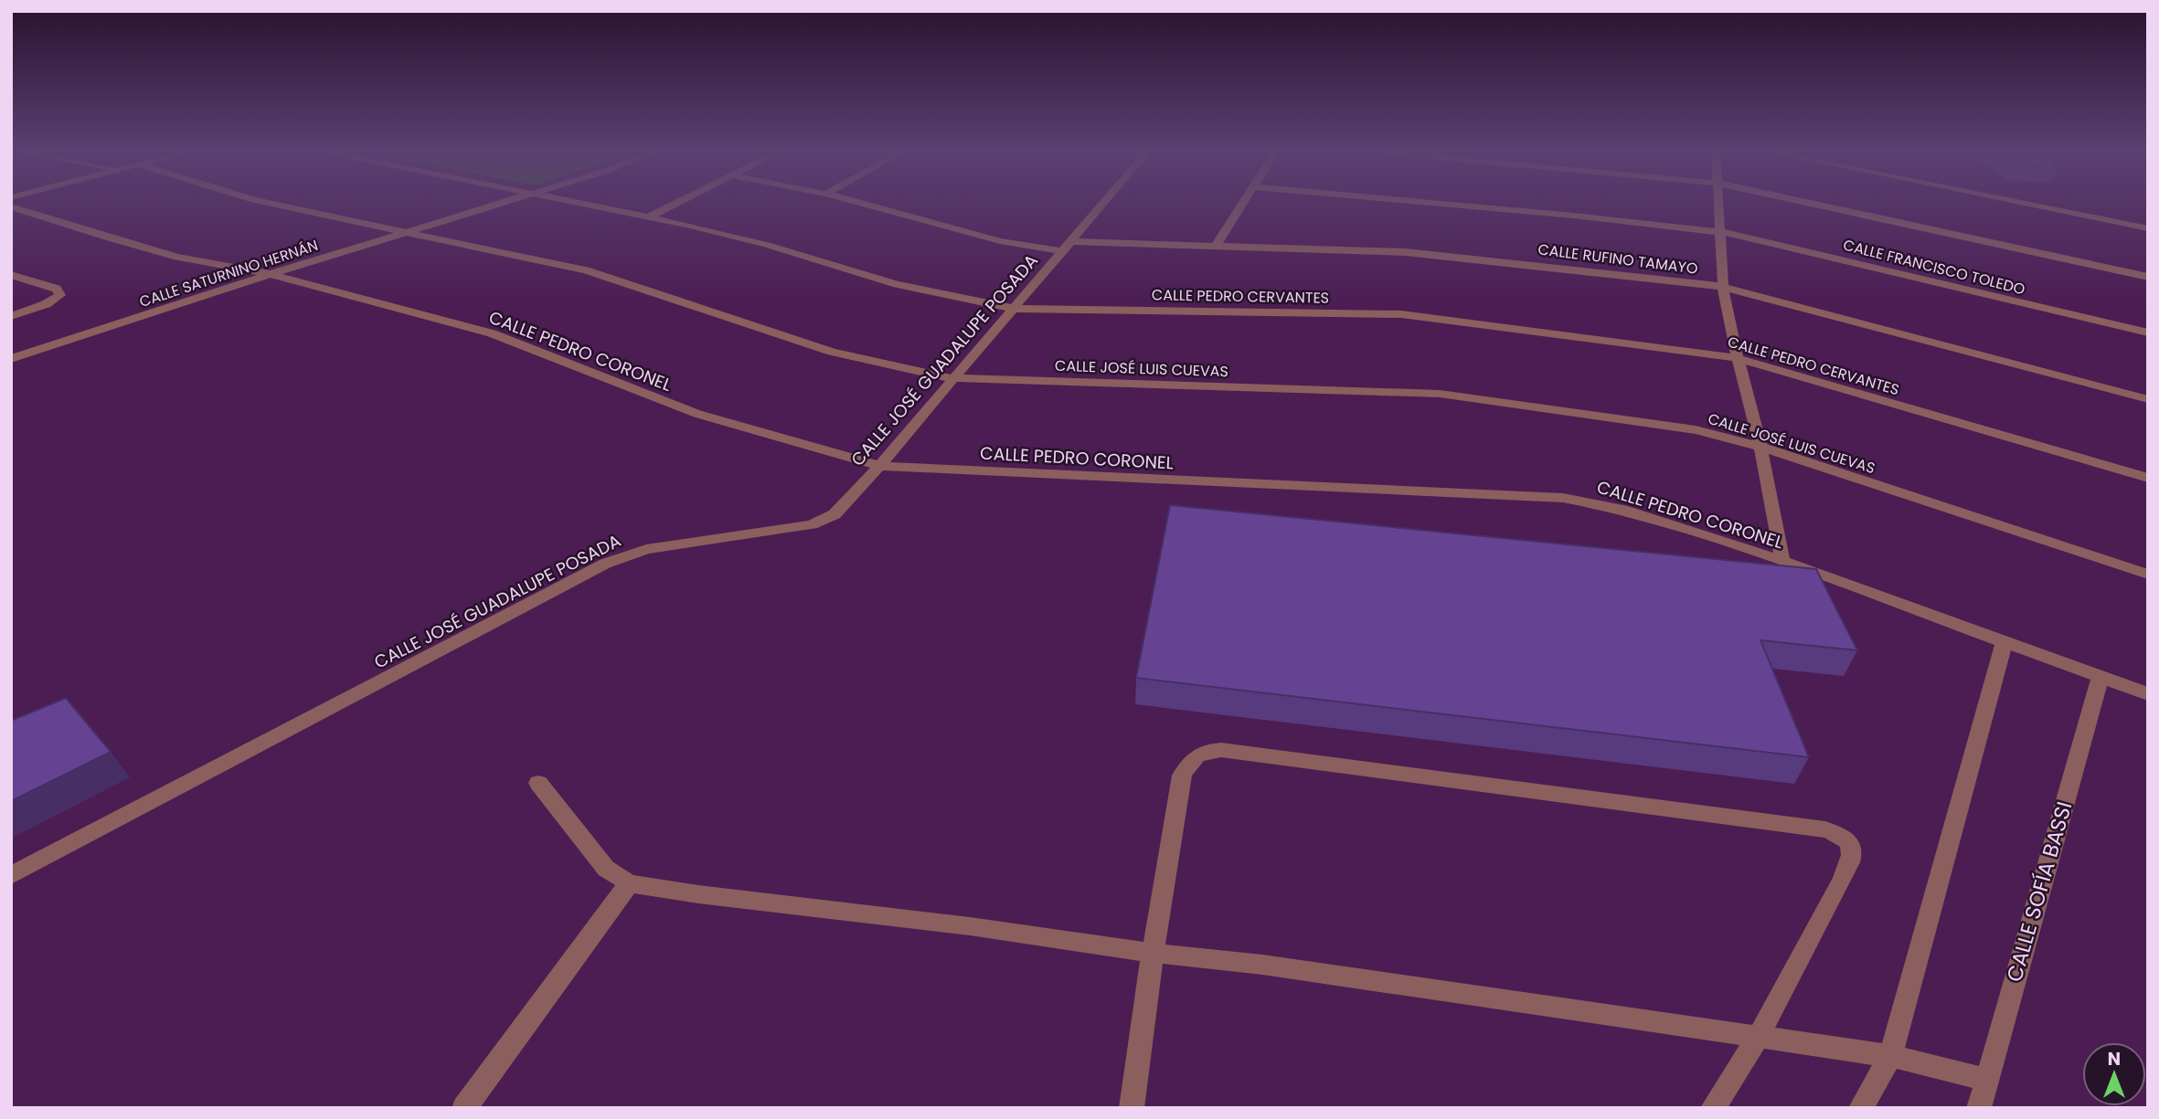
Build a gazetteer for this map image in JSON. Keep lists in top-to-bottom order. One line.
{"streets":{"street":["CALLE RUFINO TAMAYO","CALLE FRANCISCO TOLEDO","CALLE SATURNINO HERNÁN","CALLE PEDRO CERVANTES","CALLE PEDRO CORONEL","CALLE JOSÉ GUADALUPE POSADA","CALLE JOSÉ LUIS CUEVAS","CALLE SOFÍA BASSI"]},"crossings":[["CALLE RUFINO TAMAYO","CALLE JOSÉ GUADALUPE POSADA"],["CALLE SATURNINO HERNÁN","CALLE PEDRO CORONEL"],["CALLE SATURNINO HERNÁN","CALLE JOSÉ LUIS CUEVAS"],["CALLE PEDRO CERVANTES","CALLE JOSÉ GUADALUPE POSADA"],["CALLE PEDRO CORONEL","CALLE JOSÉ GUADALUPE POSADA"],["CALLE PEDRO CORONEL","CALLE SOFÍA BASSI"],["CALLE JOSÉ GUADALUPE POSADA","CALLE JOSÉ LUIS CUEVAS"]],"north":"top"}
